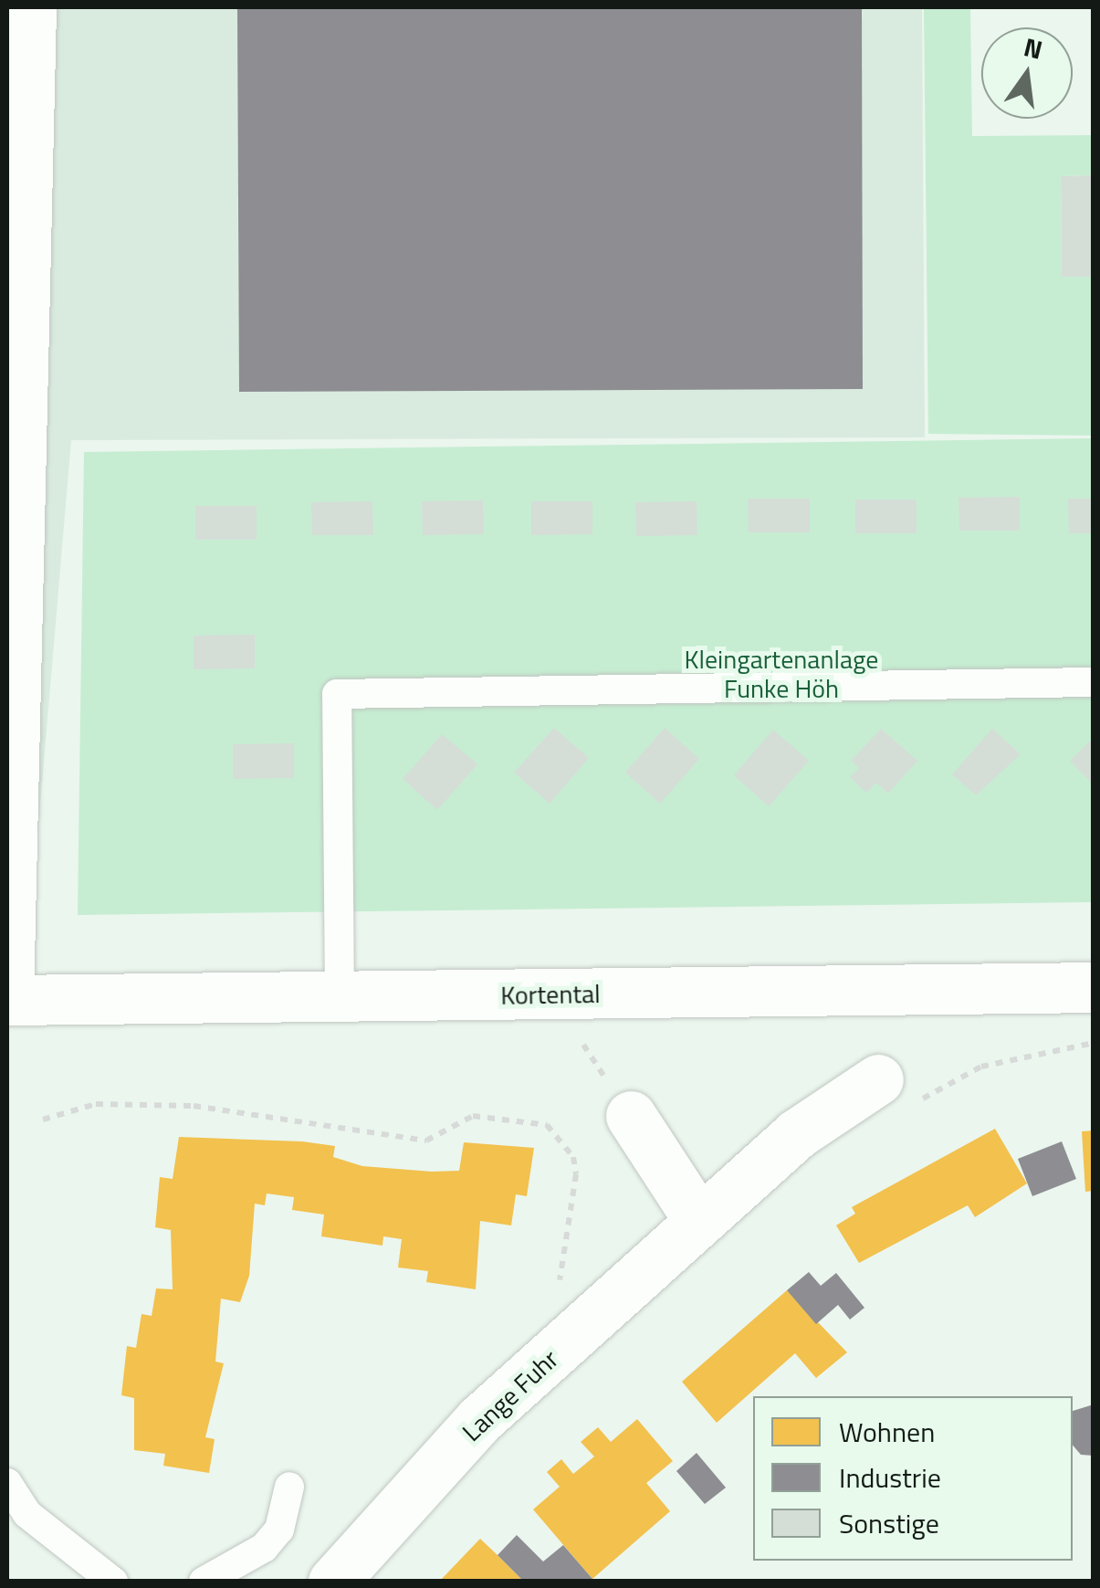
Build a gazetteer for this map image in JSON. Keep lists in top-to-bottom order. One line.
{"streets":{"street":["Kortental","Lange Fuhr"]},"parks":["Kleingartenanlage Funke Höh"],"legend":["Wohnen","Industrie","Sonstige"],"north":"top"}
